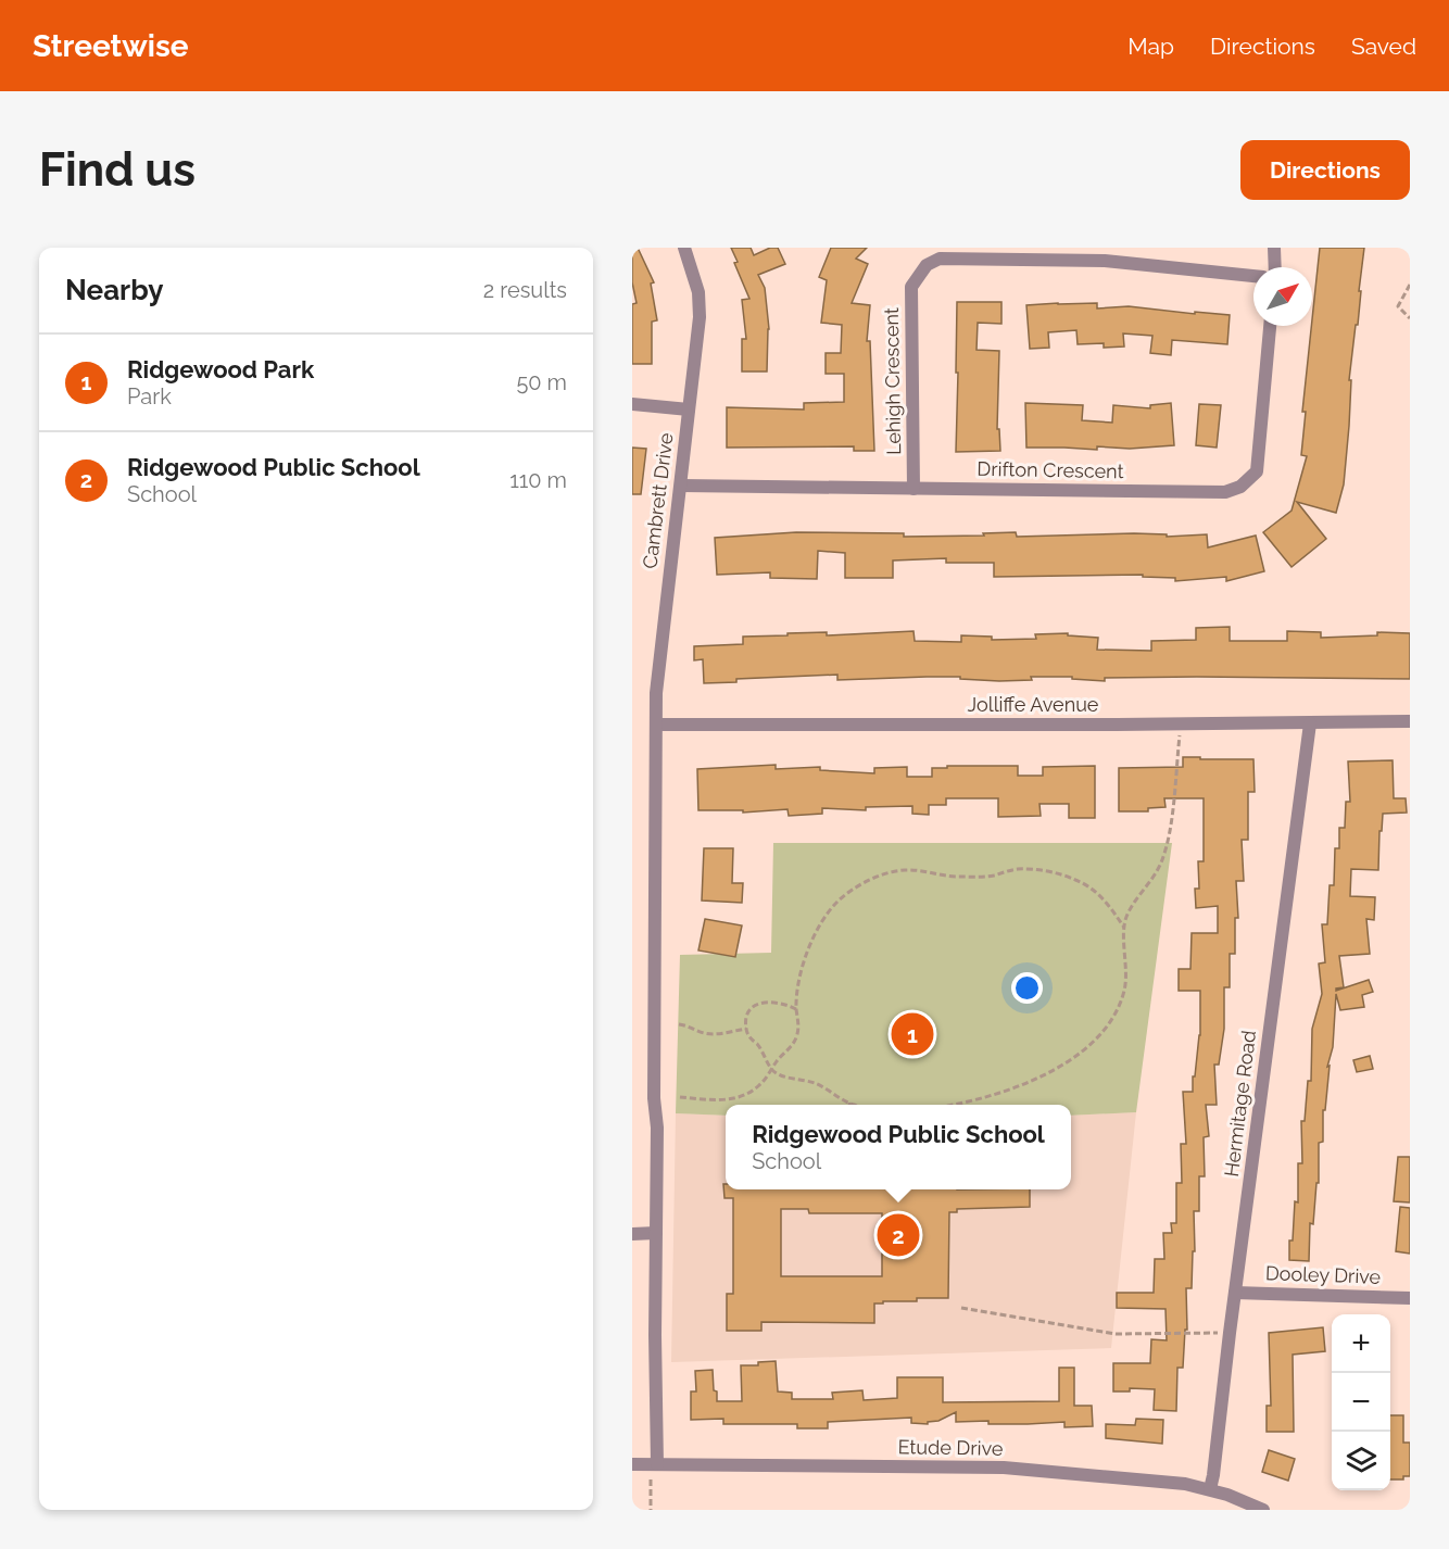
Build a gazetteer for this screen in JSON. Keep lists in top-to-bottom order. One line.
{"streets":{"street":["Lehigh Crescent","Drifton Crescent","Cambrett Drive","Jolliffe Avenue","Hermitage Road","Dooley Drive","Etude Drive"]},"crossings":[["Lehigh Crescent","Drifton Crescent"],["Drifton Crescent","Cambrett Drive"],["Cambrett Drive","Jolliffe Avenue"],["Cambrett Drive","Etude Drive"],["Jolliffe Avenue","Hermitage Road"],["Hermitage Road","Dooley Drive"],["Hermitage Road","Etude Drive"]],"north":"top right","page":{"header":"Streetwise","nav":["Map","Directions","Saved"],"buttons":"Directions","title":"Find us","heading":["Nearby","2 results"],"list":[{"mark":"1","name":"Ridgewood Park","note":"Park","value":"50 m"},{"mark":"2","name":"Ridgewood Public School","note":"School","value":"110 m"}],"pins":["1","2"],"popup":["Ridgewood Public School","School"],"map_buttons":["+","−"]}}
